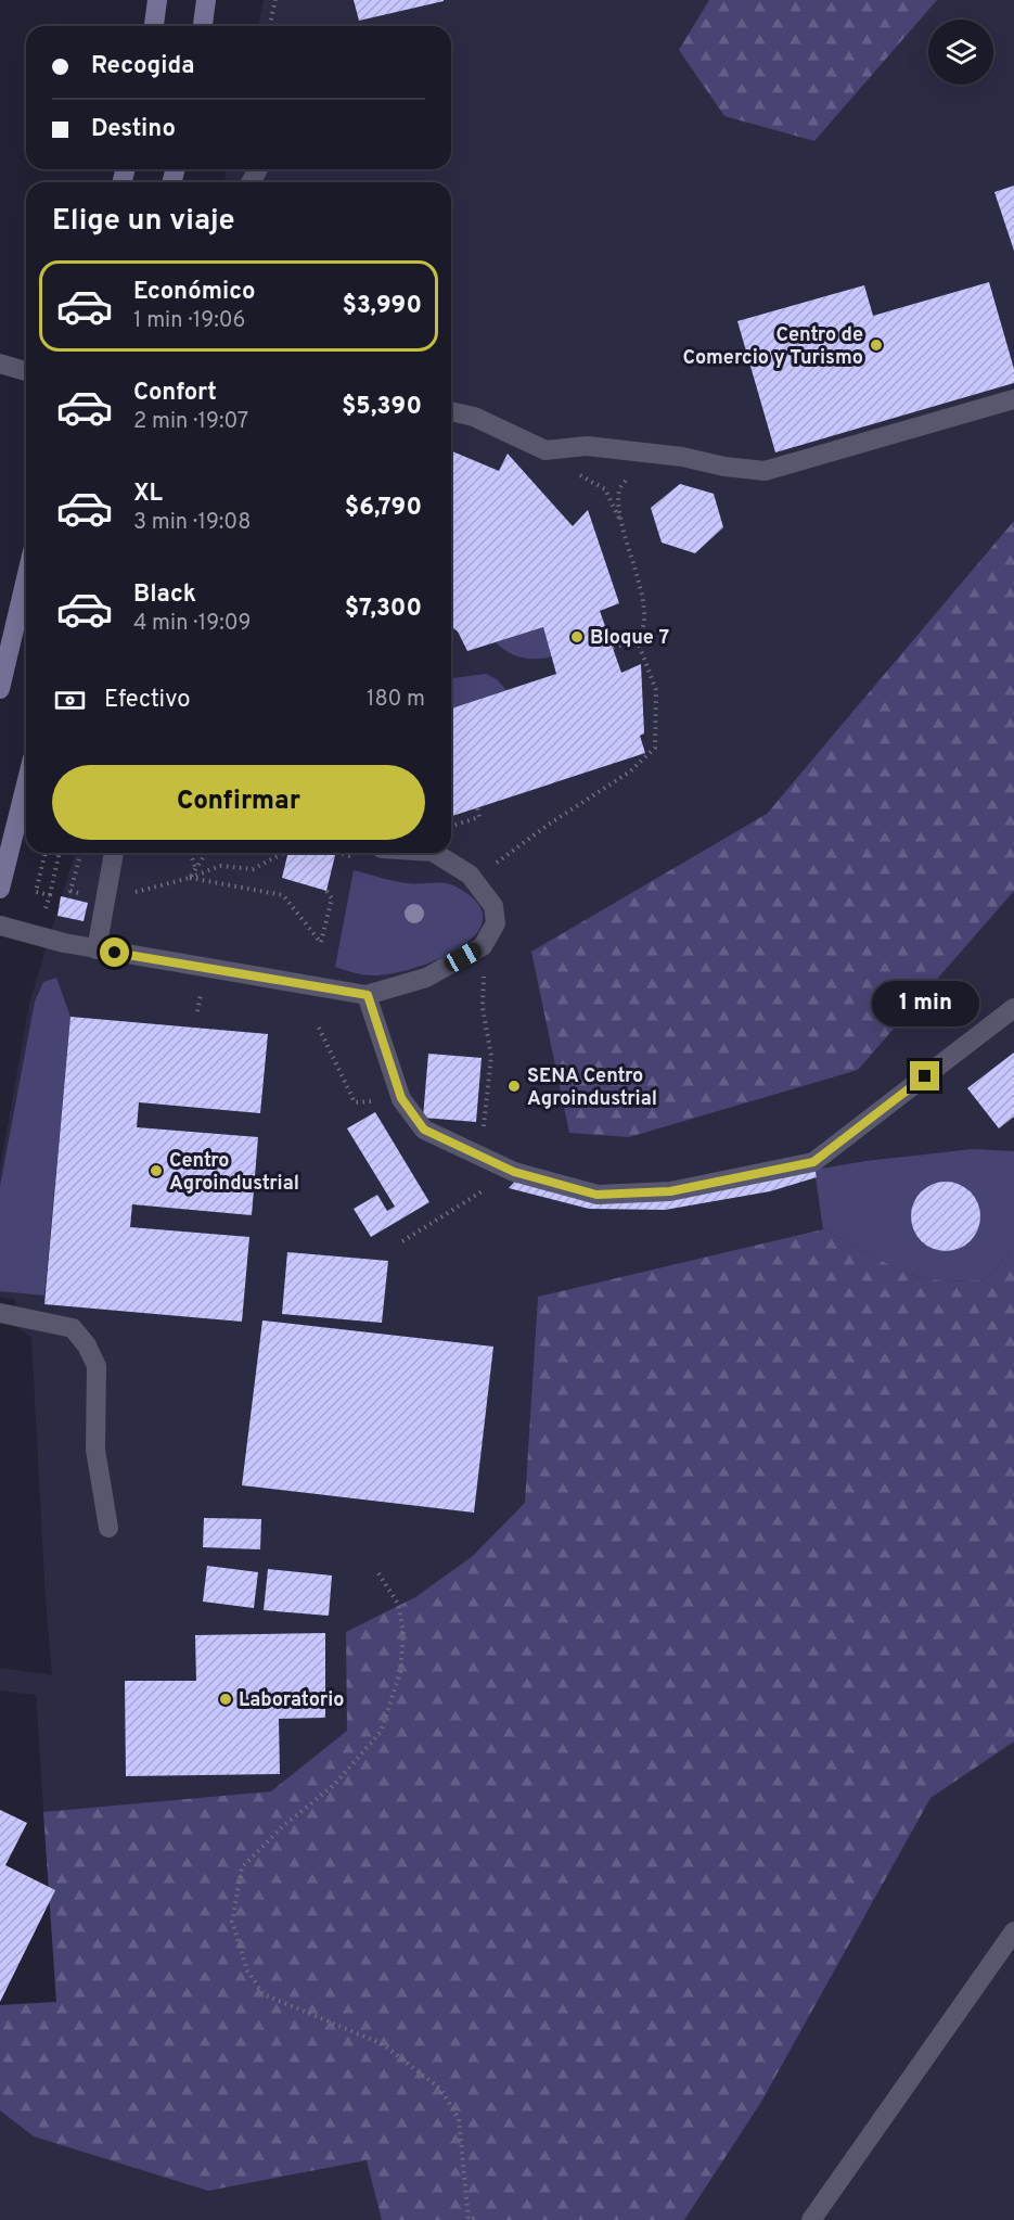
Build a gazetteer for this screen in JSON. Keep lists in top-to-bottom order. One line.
{"places":["Centro de Comercio y Turismo","Bloque 7","SENA Centro Agroindustrial","Centro Agroindustrial","Laboratorio"],"page":{"banner":["Recogida","Destino"],"heading":"Elige un viaje","list":[{"name":"Económico","note":"1 min · 19:06","value":"$3,990"},{"name":"Confort","note":"2 min · 19:07","value":"$5,390"},{"name":"XL","note":"3 min · 19:08","value":"$6,790"},{"name":"Black","note":"4 min · 19:09","value":"$7,300"}],"pay":["Efectivo","180 m"],"buttons":"Confirmar","bubble":"1 min"}}
